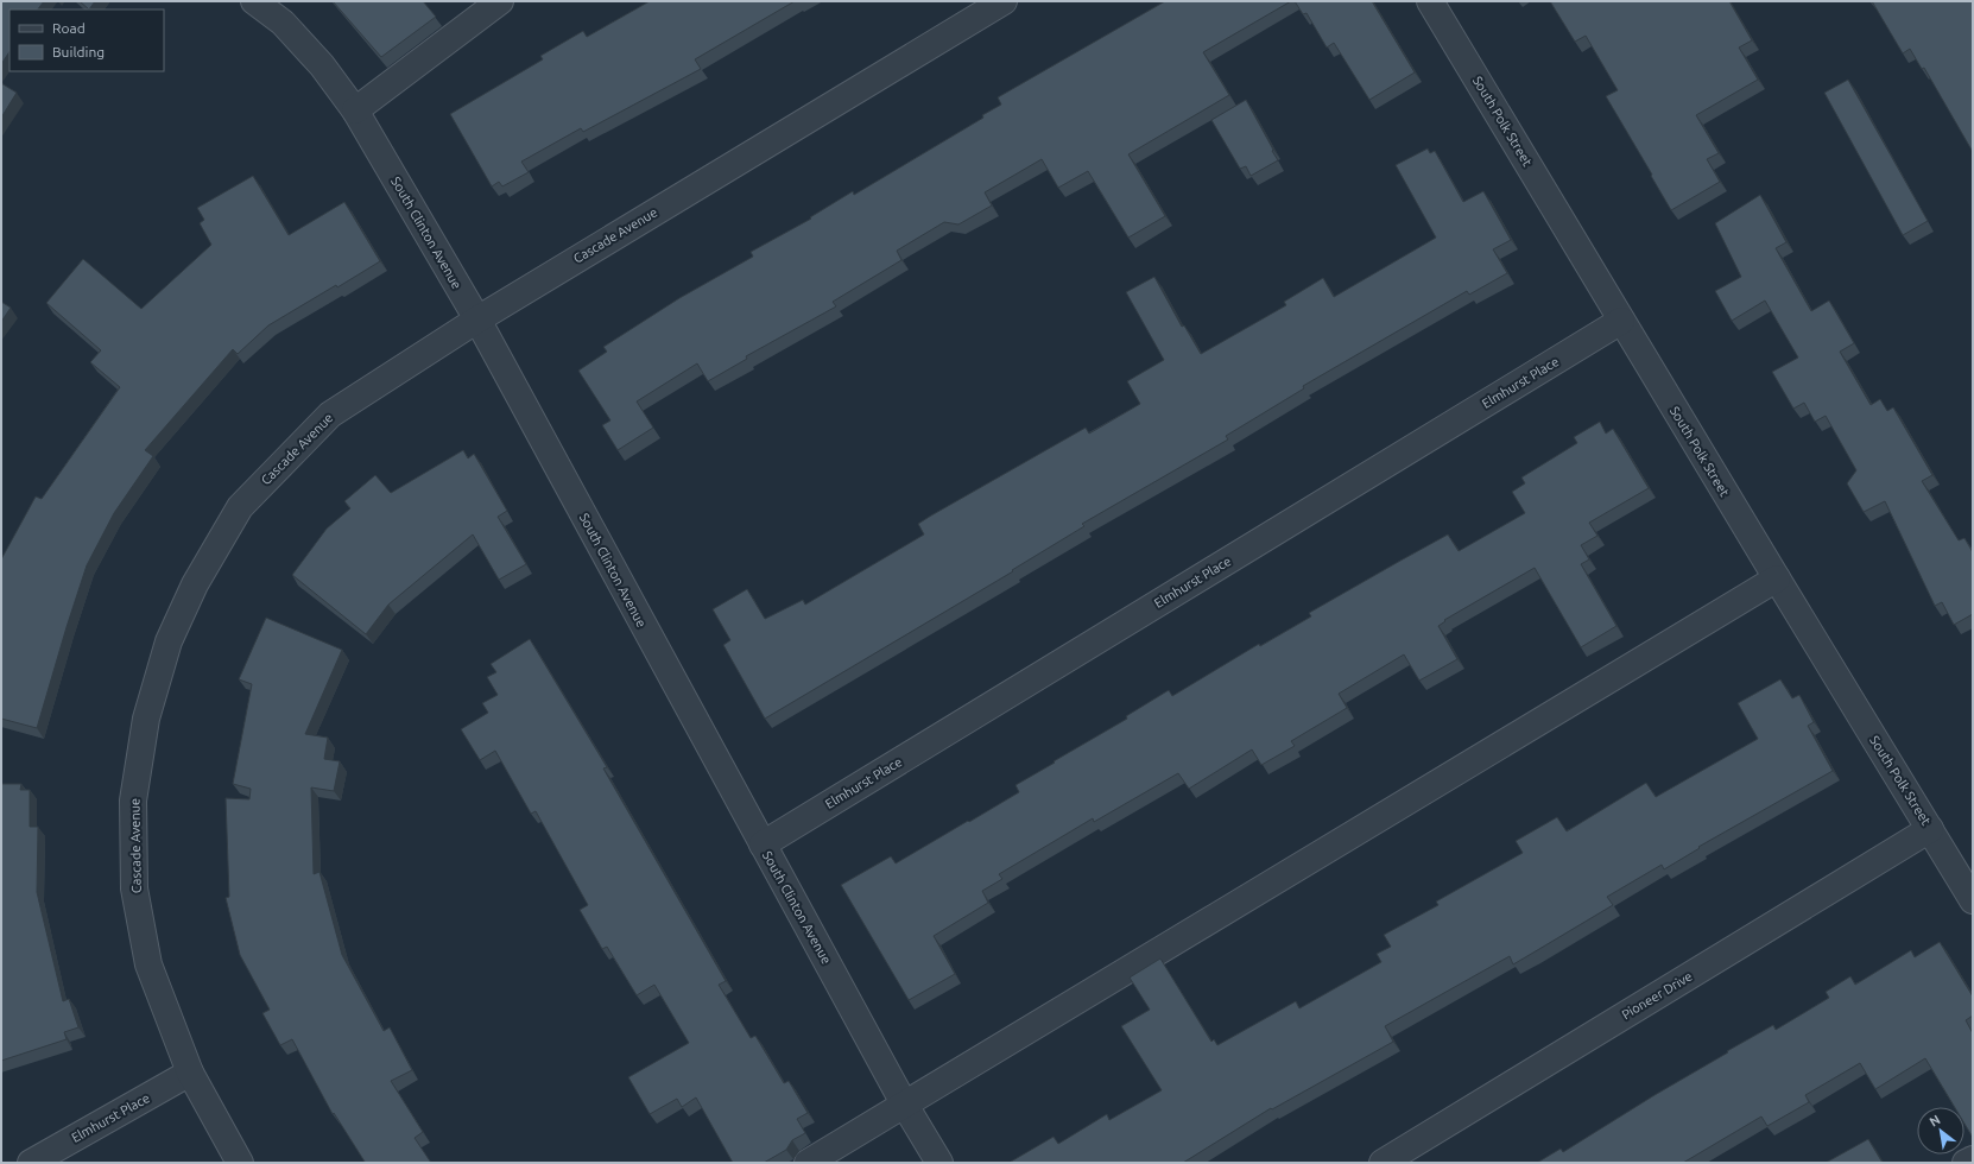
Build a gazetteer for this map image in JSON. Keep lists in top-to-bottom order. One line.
{"streets":{"street":["South Polk Street","South Clinton Avenue","Cascade Avenue","Elmhurst Place","Pioneer Drive"]},"crossings":[["South Polk Street","Elmhurst Place"],["South Polk Street","Pioneer Drive"],["South Clinton Avenue","Cascade Avenue"],["South Clinton Avenue","Elmhurst Place"],["Cascade Avenue","Elmhurst Place"]],"legend":["Road","Building"],"north":"top left"}
